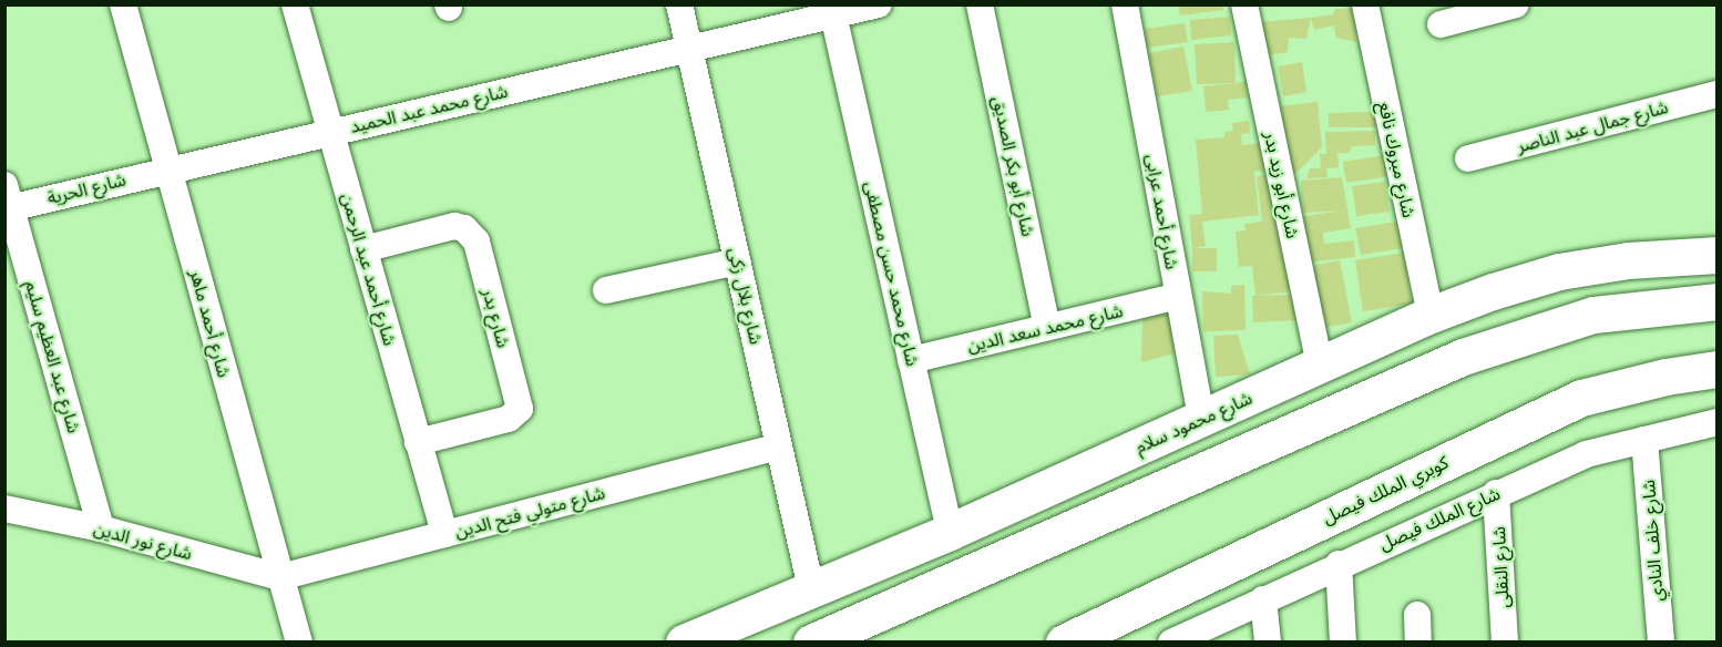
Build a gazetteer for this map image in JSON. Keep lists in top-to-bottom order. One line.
{"streets":{"main road":["شارع محمود سلام","كوبري الملك فيصل"],"street":["شارع محمد عبد الحميد","شارع جمال عبد الناصر","شارع مبروك نافع","شارع أبو بكر الصديق","شارع أبو زيد بدر","شارع الحرية","شارع أحمد عرابى","شارع أحمد عبد الرحمن","شارع محمد حسن مصطفى","شارع بلال زكى","شارع بدر","شارع أحمد ماهر","شارع محمد سعد الدين","شارع عبد العظيم سليم","شارع متولي فتح الدين","شارع الملك فيصل","شارع نور الدين","شارع خلف النادي","شارع النقلى"]},"crossings":[["شارع محمد عبد الحميد","شارع الحرية"],["شارع محمد عبد الحميد","شارع أحمد عبد الرحمن"],["شارع محمد عبد الحميد","شارع محمد حسن مصطفى"],["شارع محمد عبد الحميد","شارع بلال زكى"],["شارع محمد عبد الحميد","شارع أحمد ماهر"],["شارع مبروك نافع","شارع محمود سلام"],["شارع أبو بكر الصديق","شارع محمد سعد الدين"],["شارع أبو زيد بدر","شارع محمود سلام"],["شارع الحرية","شارع أحمد ماهر"],["شارع الحرية","شارع عبد العظيم سليم"],["شارع أحمد عرابى","شارع محمد سعد الدين"],["شارع أحمد عرابى","شارع محمود سلام"],["شارع أحمد عبد الرحمن","شارع بدر"],["شارع أحمد عبد الرحمن","شارع متولي فتح الدين"],["شارع محمد حسن مصطفى","شارع محمد سعد الدين"],["شارع محمد حسن مصطفى","شارع محمود سلام"],["شارع بلال زكى","شارع محمود سلام"],["شارع بلال زكى","شارع متولي فتح الدين"],["شارع أحمد ماهر","شارع متولي فتح الدين"],["شارع أحمد ماهر","شارع نور الدين"],["شارع عبد العظيم سليم","شارع نور الدين"],["شارع متولي فتح الدين","شارع نور الدين"],["شارع الملك فيصل","شارع خلف النادي"],["شارع الملك فيصل","شارع النقلى"]]}
